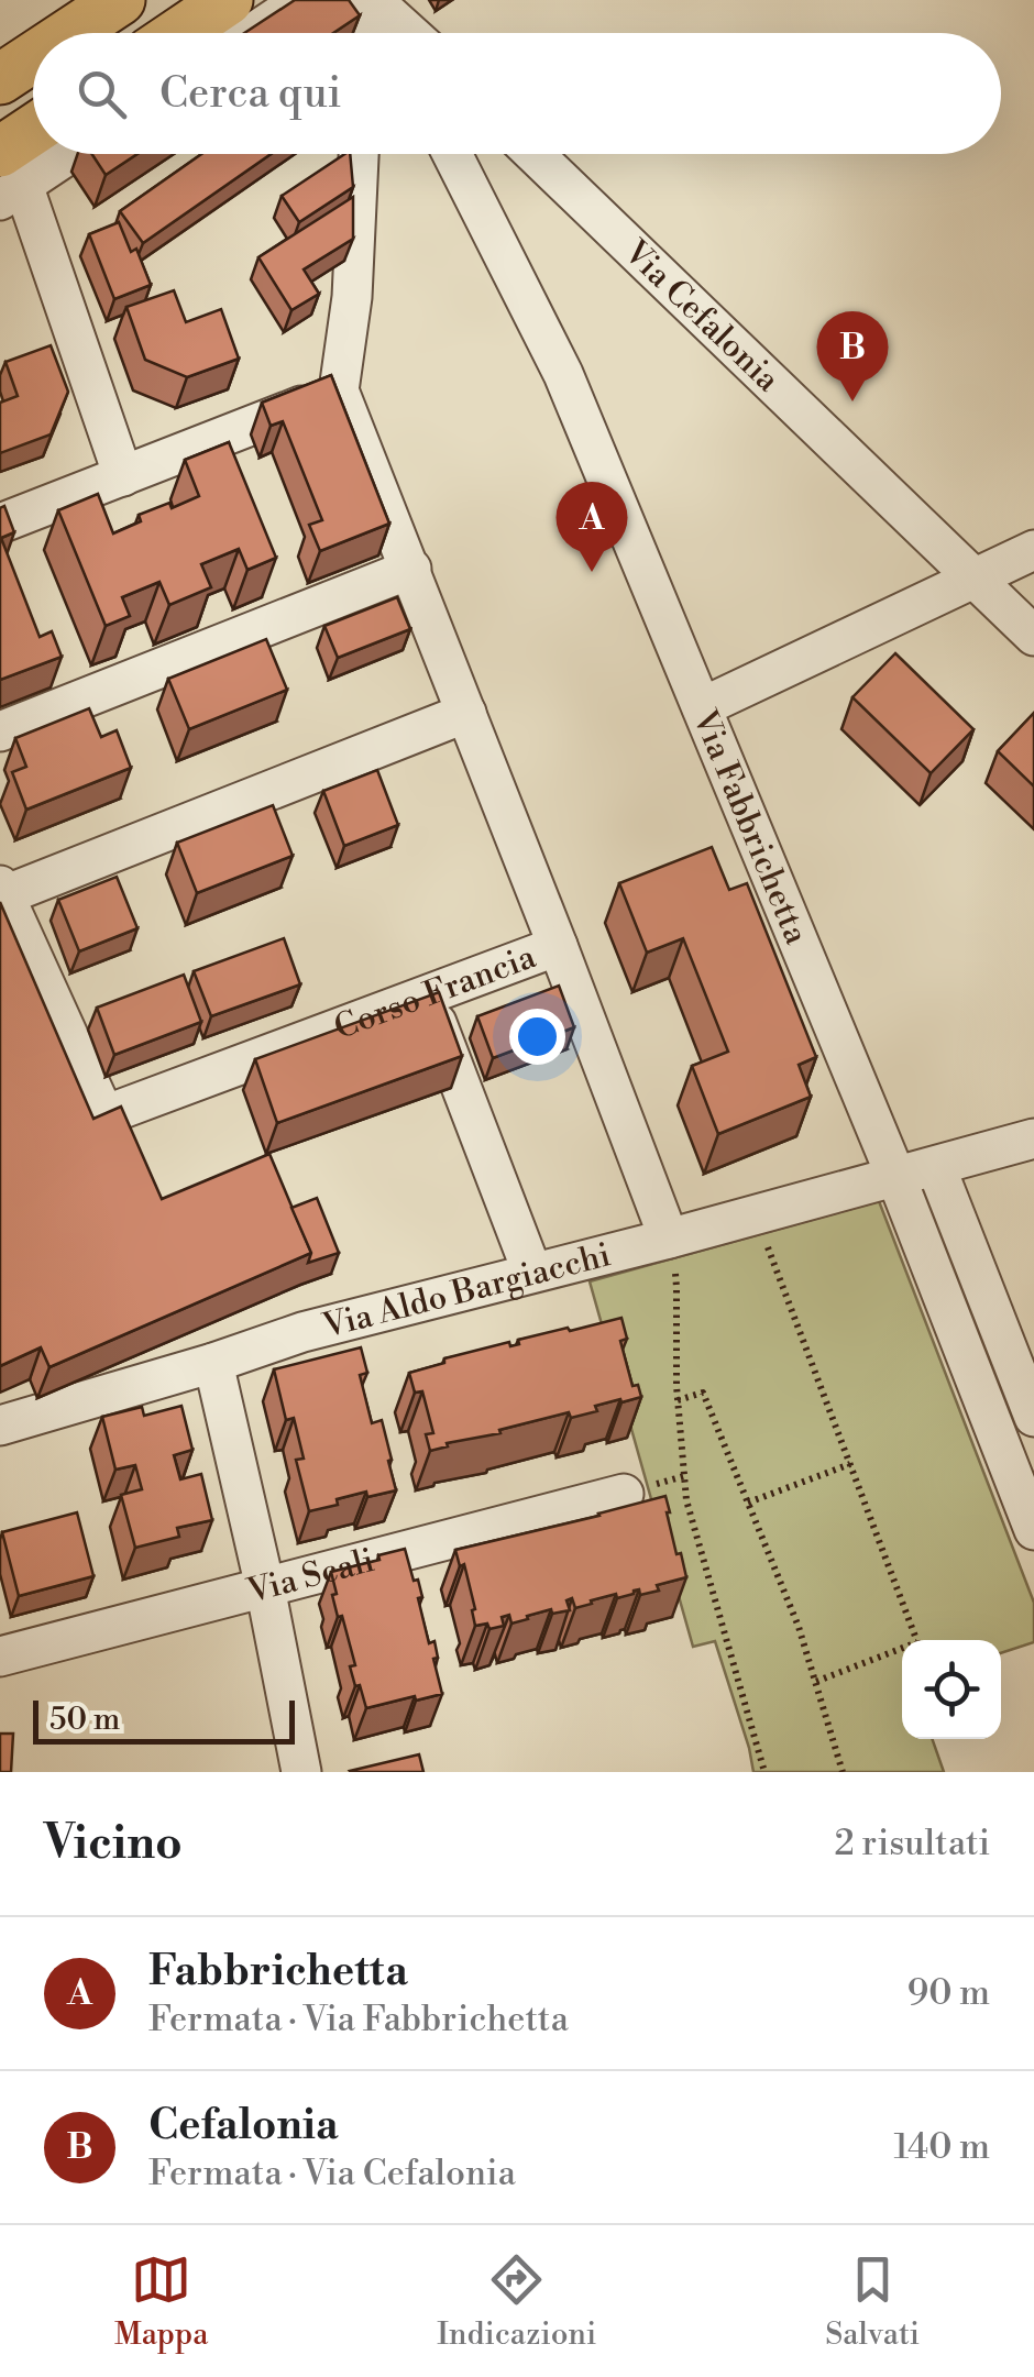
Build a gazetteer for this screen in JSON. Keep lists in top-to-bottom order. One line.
{"streets":{"street":["Via Cefalonia","Via Fabbrichetta","Corso Francia","Via Aldo Bargiacchi","Via Scali"]},"crossings":[["Via Fabbrichetta","Via Aldo Bargiacchi"],["Corso Francia","Via Aldo Bargiacchi"]],"scale_bar":"50 m","page":{"search":"Cerca qui","pins":["B","A"],"scale":"50 m","heading":["Vicino","2 risultati"],"list":[{"mark":"A","name":"Fabbrichetta","note":"Fermata · Via Fabbrichetta","value":"90 m"},{"mark":"B","name":"Cefalonia","note":"Fermata · Via Cefalonia","value":"140 m"}],"nav":["Mappa","Indicazioni","Salvati"]}}
